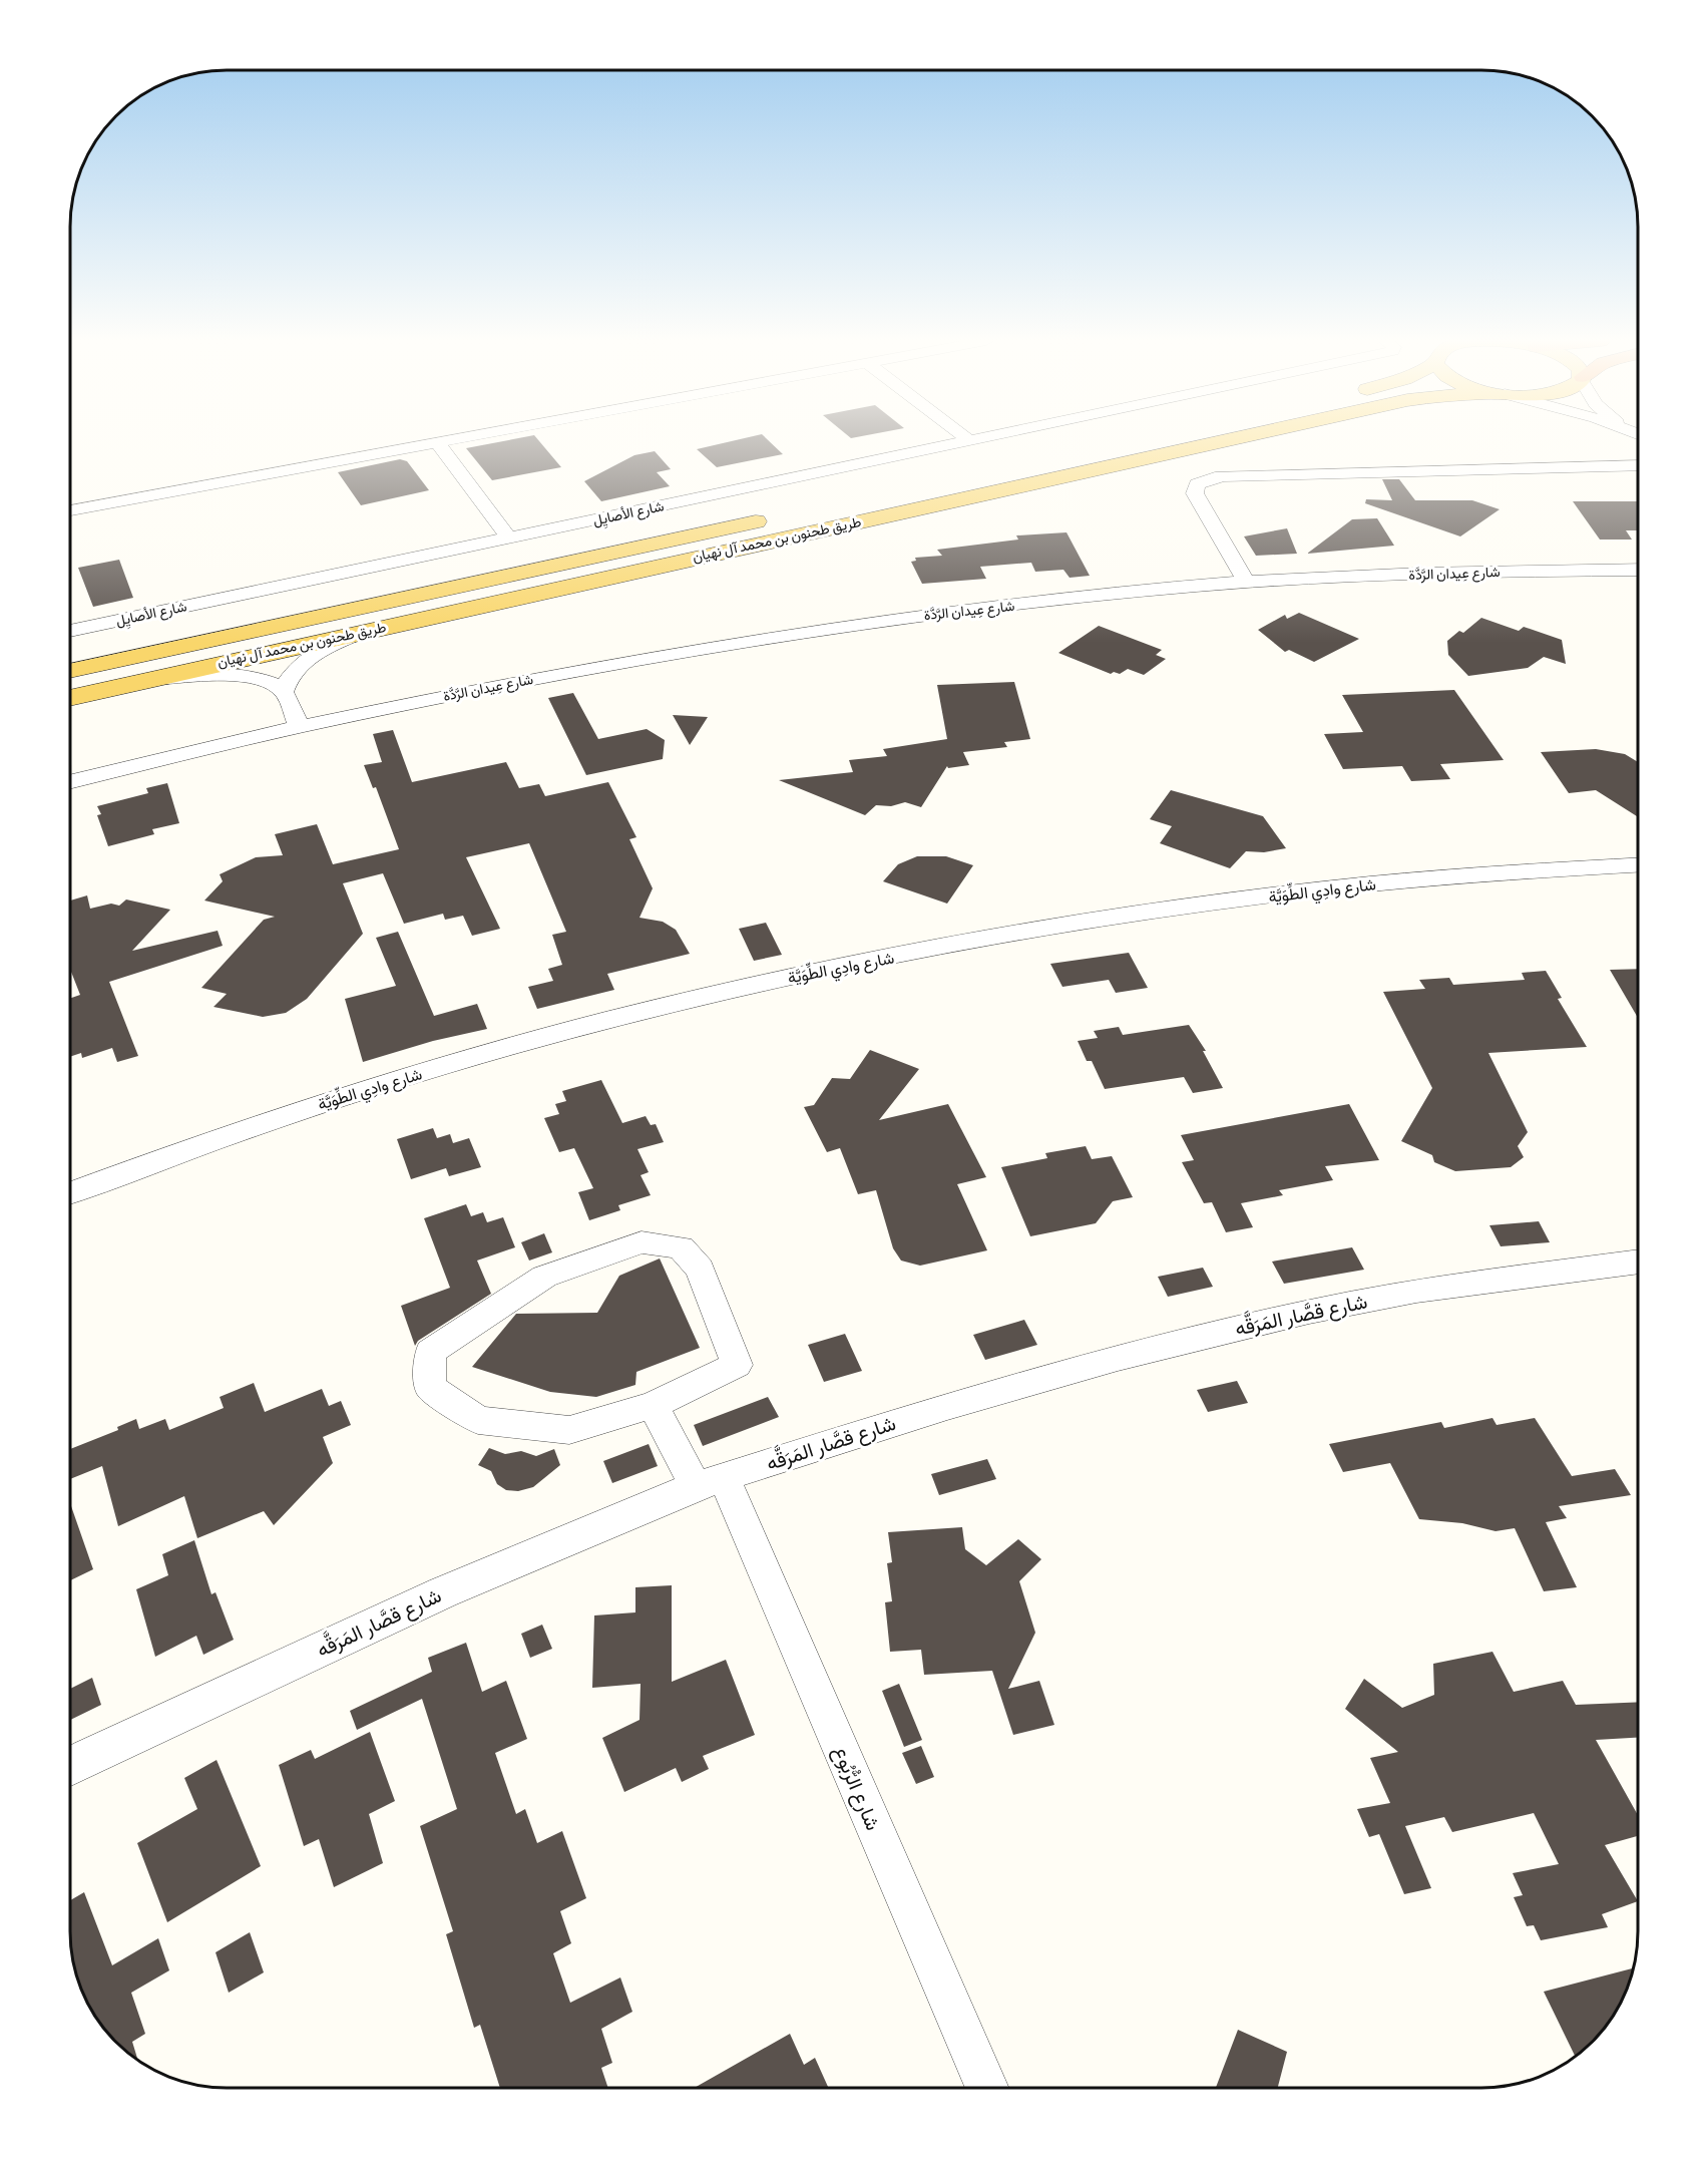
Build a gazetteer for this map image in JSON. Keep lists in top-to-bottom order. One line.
{"streets":{"main road":["طريق طحنون بن محمد آل نهيان"],"street":["شارع الأصايِل","شارع عِيدان الرَّدَّة","شارع وادِي الطِّوَيَّة","شارع قصَّار المَرَقَّه","شارع الرُّبُوع"]},"crossings":[["شارع قصَّار المَرَقَّه","شارع الرُّبُوع"]]}
